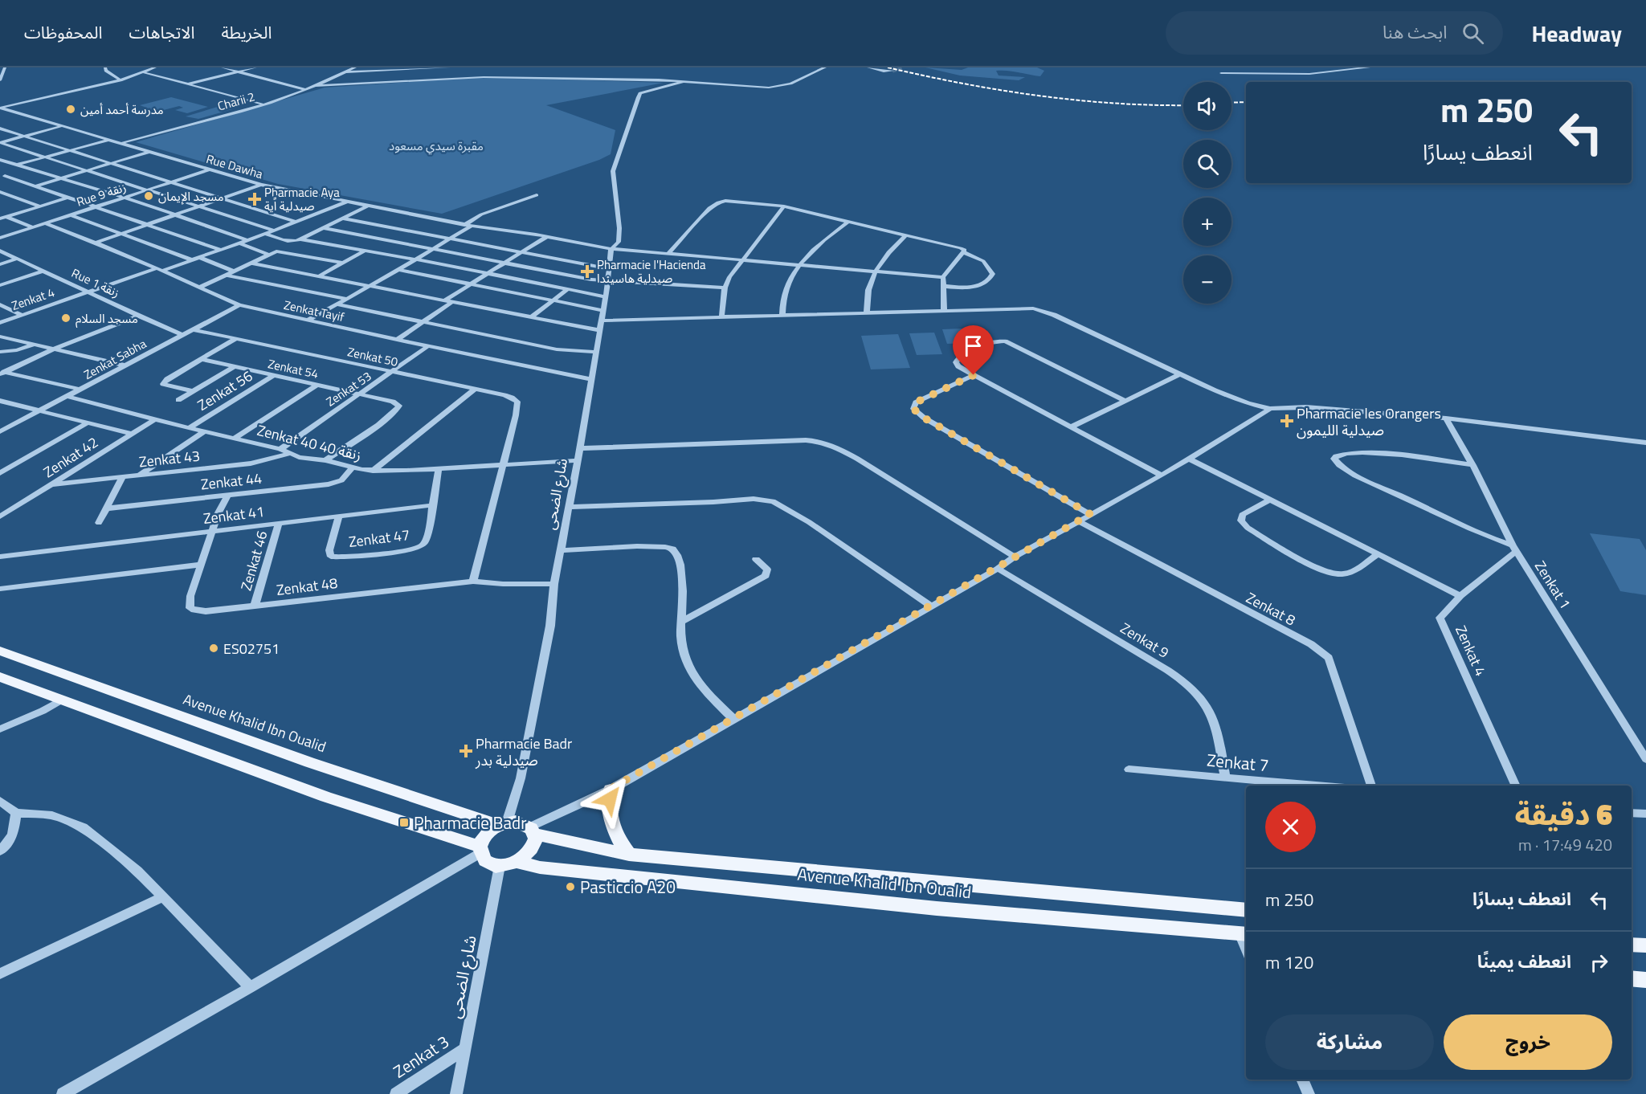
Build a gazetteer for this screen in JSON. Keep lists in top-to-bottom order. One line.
{"streets":{"main road":["Avenue Khalid Ibn Oualid"],"street":["Charii 2","Rue Dawha","Rue 9 زنقة","Rue 1 زنقة","Zenkat 4","Zenkat Tayif","Zenkat 50","Zenkat Sabha","Zenkat 54","Zenkat 53","Zenkat 56","Zenkat 40 زنقة 40","Zenkat 42","Zenkat 43","Zenkat 44","شارع الضحى","Zenkat 41","Zenkat 47","Zenkat 46","Zenkat 1","Zenkat 48","Zenkat 8","Zenkat 9","Zenkat 7","Zenkat 3"]},"crossings":[["Charii 2","Rue Dawha"],["Rue Dawha","Rue 9 زنقة"],["Rue Dawha","Zenkat 4"],["Rue Dawha","شارع الضحى"],["Rue 9 زنقة","Zenkat Tayif"],["Rue 1 زنقة","Zenkat 4"],["Rue 1 زنقة","Zenkat Sabha"],["Zenkat 4","Zenkat Tayif"],["Zenkat 4","Zenkat 1"],["Zenkat Tayif","Zenkat Sabha"],["Zenkat Tayif","Zenkat 53"],["Zenkat Tayif","شارع الضحى"],["Zenkat 50","Zenkat Sabha"],["Zenkat 50","Zenkat 53"],["Zenkat 50","Zenkat 40 زنقة 40"],["Zenkat Sabha","Zenkat 40 زنقة 40"],["Zenkat 54","Zenkat 53"],["Zenkat 54","Zenkat 56"],["Zenkat 54","Zenkat 40 زنقة 40"],["Zenkat 53","Zenkat 40 زنقة 40"],["Zenkat 56","Zenkat 40 زنقة 40"],["Zenkat 40 زنقة 40","Zenkat 42"],["Zenkat 40 زنقة 40","Zenkat 43"],["Zenkat 40 زنقة 40","Zenkat 44"],["Zenkat 40 زنقة 40","شارع الضحى"],["Zenkat 40 زنقة 40","Zenkat 47"],["Zenkat 42","Zenkat 43"],["شارع الضحى","Zenkat 48"],["شارع الضحى","Avenue Khalid Ibn Oualid"],["شارع الضحى","Zenkat 3"],["Zenkat 41","Zenkat 47"],["Zenkat 41","Zenkat 46"],["Zenkat 46","Zenkat 48"],["Zenkat 9","Zenkat 7"]],"parks":["مقبرة سيدي مسعود"],"places":{"other":["مدرسة أحمد أمين","مسجد الإيمان","مسجد السلام","ES02751","Pasticcio A20"],"health":["Pharmacie Aya صيدلية اًية","Pharmacie l'Hacienda صيدلية هاسيندا","Pharmacie les Orangers صيدلية الليمون","Pharmacie Badr صيدلية بدر"],"transit":["Pharmacie Badr"]},"page":{"header":"Headway","search":"ابحث هنا","nav":["الخريطة","الاتجاهات","المحفوظات"],"map_buttons":["+","−"],"turn":["250 m","انعطف يسارًا"],"heading":["6 دقيقة","420 m · 17:49"],"list":[{"name":"انعطف يسارًا","value":"250 m"},{"name":"انعطف يمينًا","value":"120 m"}],"buttons":["خروج","مشاركة"]}}
